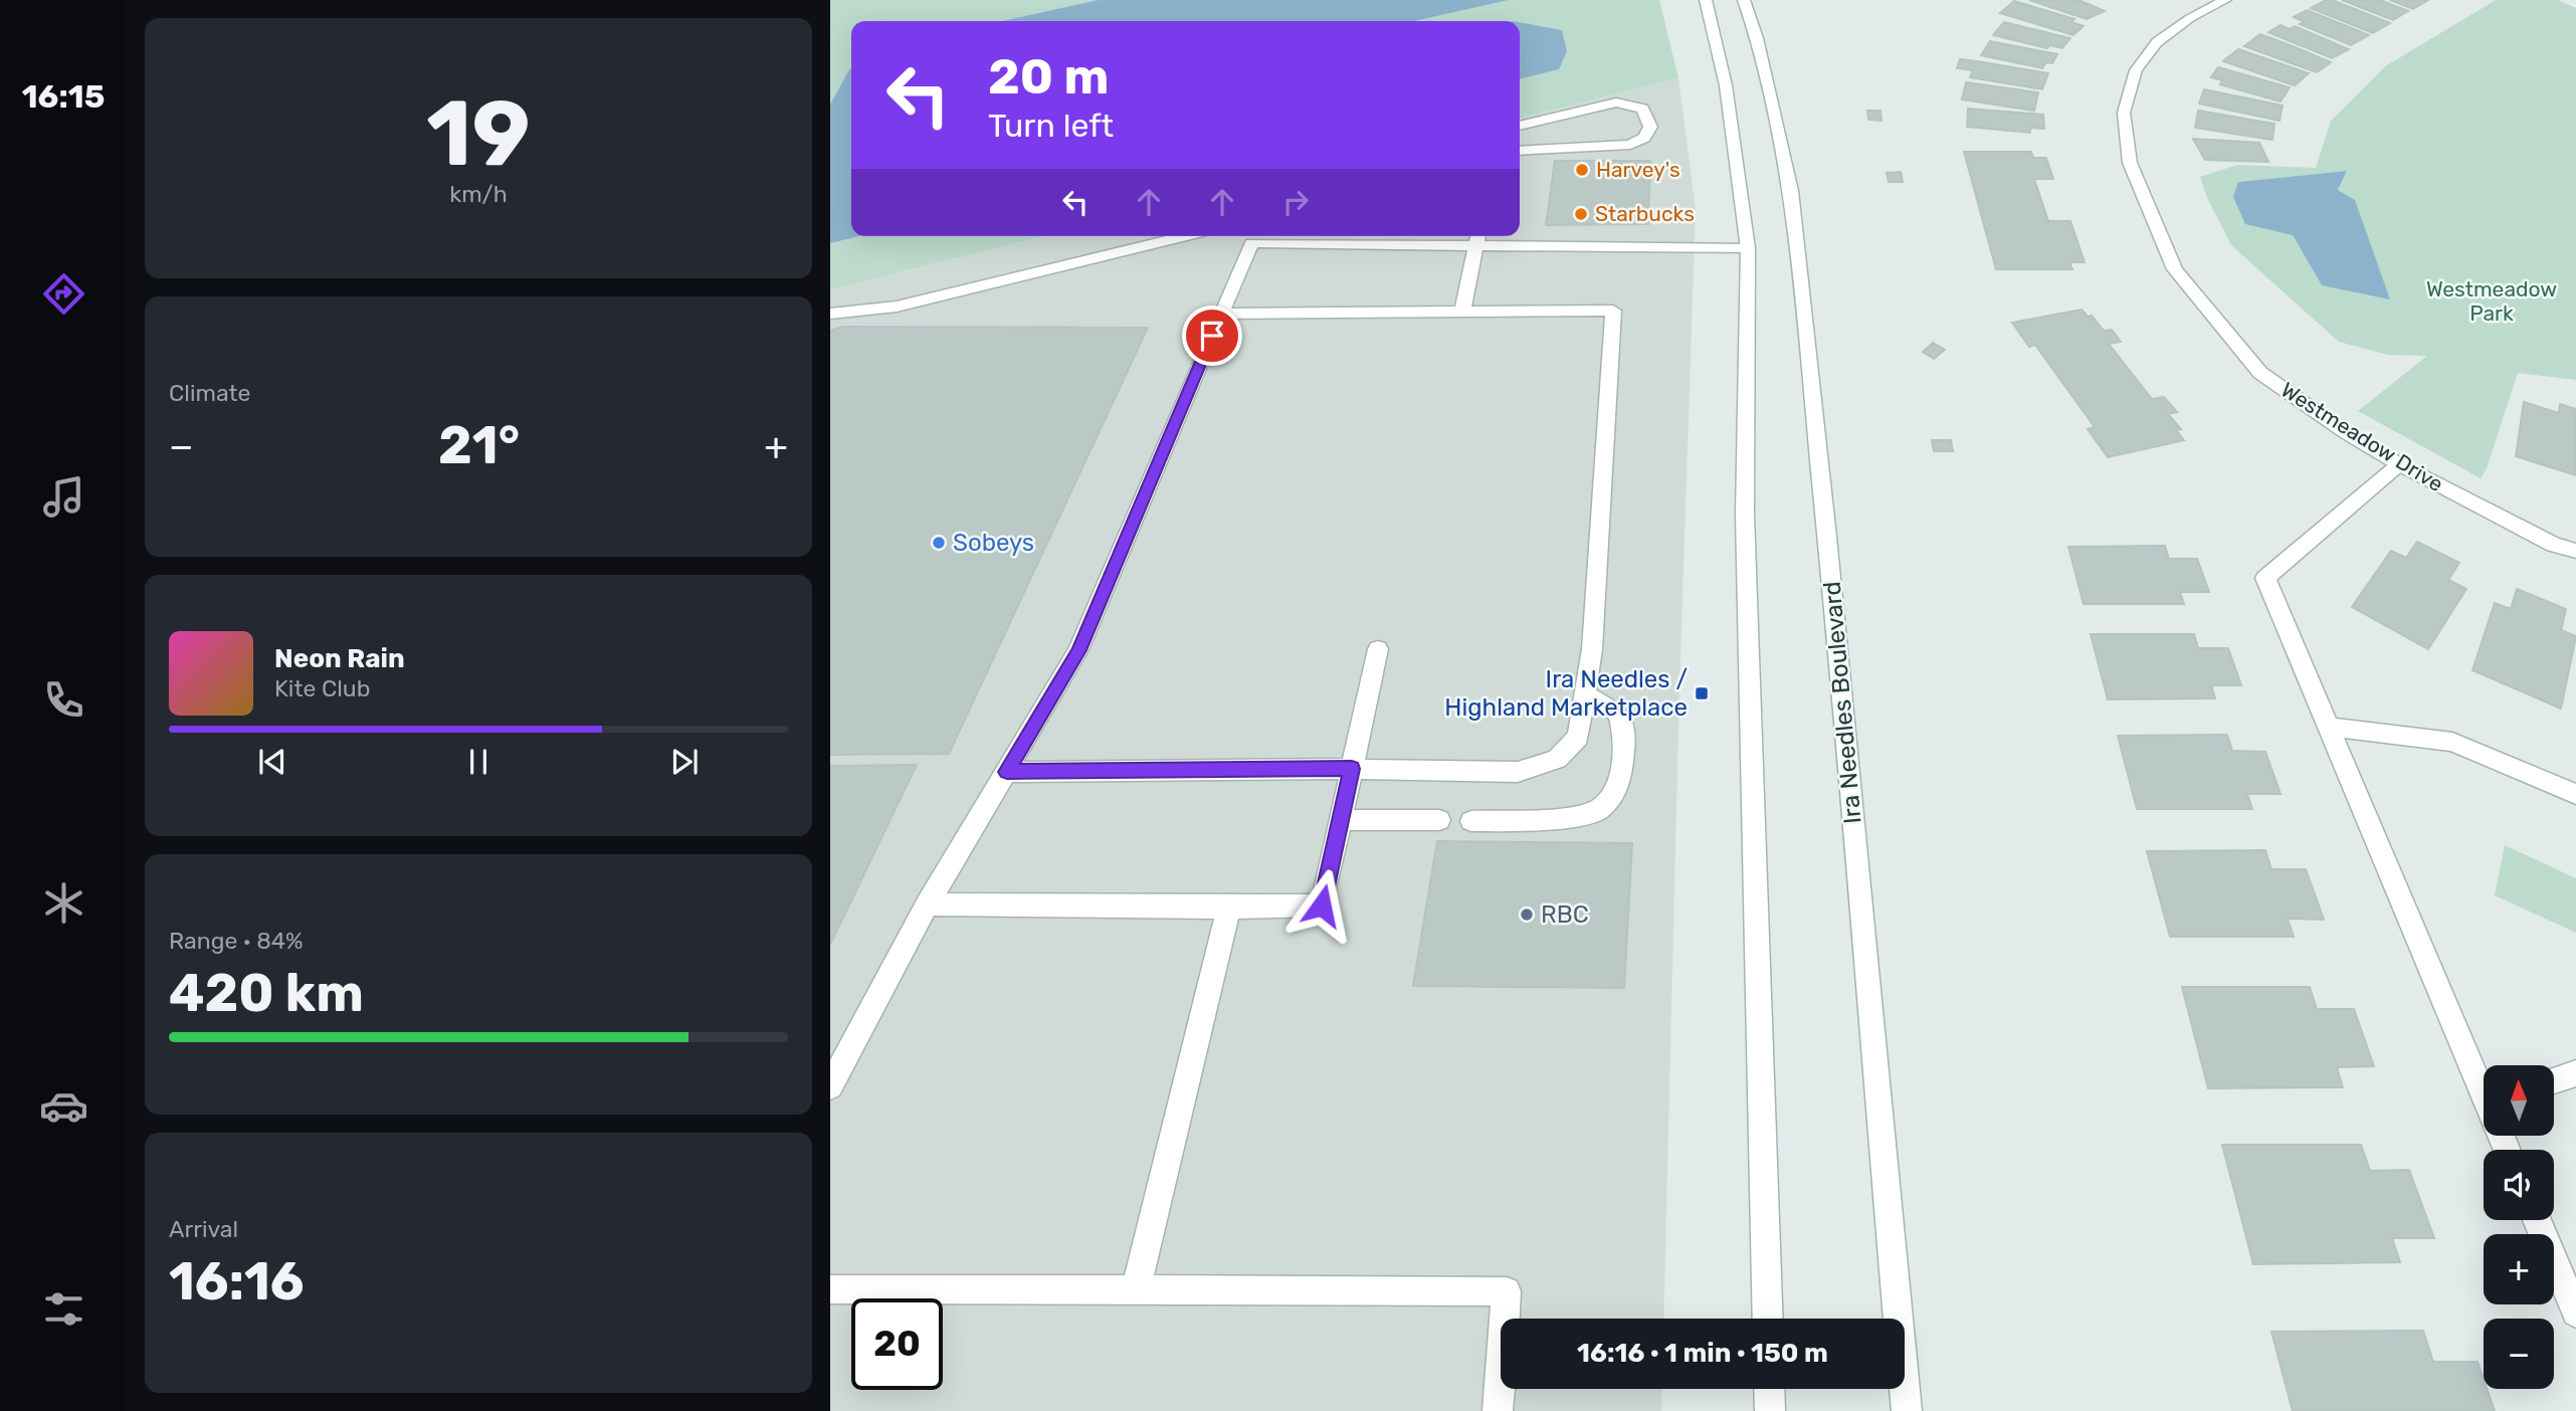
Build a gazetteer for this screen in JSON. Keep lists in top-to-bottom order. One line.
{"streets":{"main road":["Westmeadow Drive","Ira Needles Boulevard"]},"parks":["Westmeadow Park"],"places":{"other":["Harvey's","Starbucks","Sobeys","RBC"],"transit":["Ira Needles / Highland Marketplace"]},"north":"top","page":{"tabs":"16:15","tile":[["19","km/h"],"Climate",["Range · 84%","420 km"],["Arrival","16:16"]],"turn":["20 m","Turn left"],"heat":["−","21°","+"],"song":["Neon Rain","Kite Club"],"map_buttons":["+","−"],"limit":"20","trip":"16:16 · 1 min · 150 m"}}
